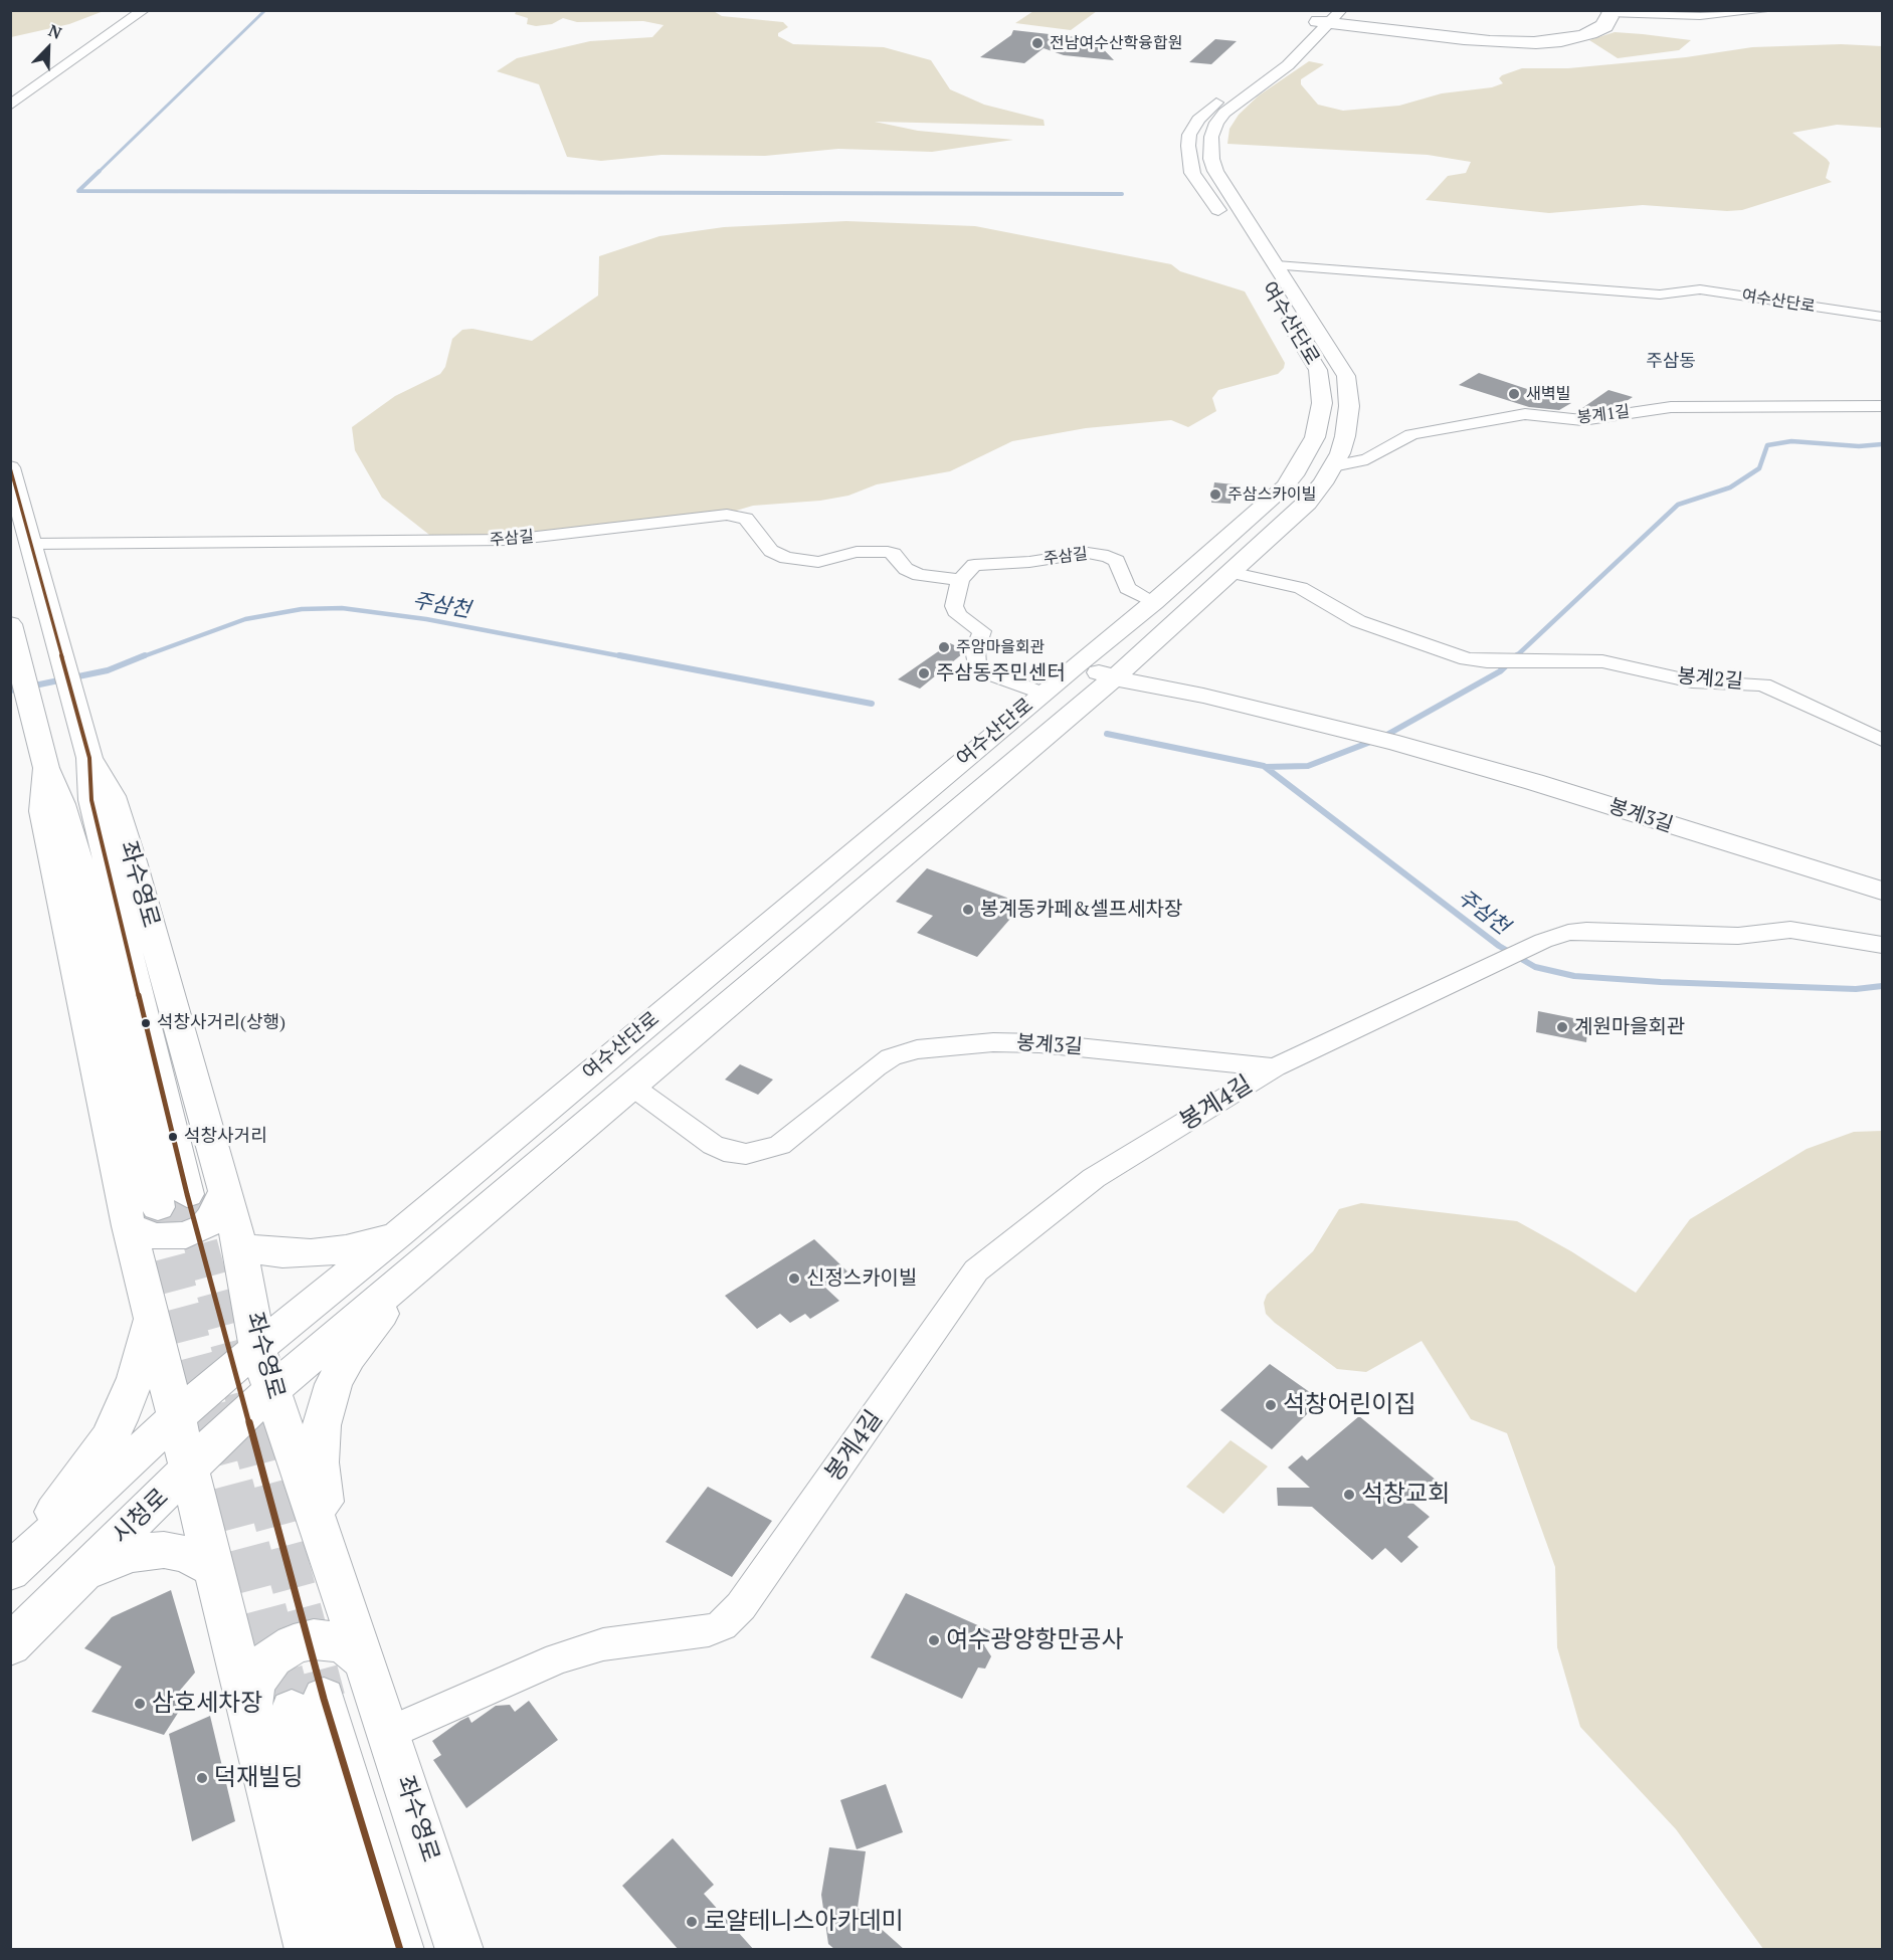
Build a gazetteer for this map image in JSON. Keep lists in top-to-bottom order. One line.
{"streets":{"street":["여수산단로","봉계1길","주삼길","봉계2길","봉계3길","좌수영로","봉계4길","시청로"]},"crossings":[["여수산단로","봉계1길"],["여수산단로","주삼길"],["여수산단로","봉계2길"],["여수산단로","봉계3길"],["여수산단로","좌수영로"],["여수산단로","시청로"],["주삼길","좌수영로"],["봉계3길","봉계4길"],["좌수영로","봉계4길"],["좌수영로","시청로"]],"districts":["주삼동"],"water":["주삼천"],"places":["전남여수산학융합원","새벽빌","주삼스카이빌","주암마을회관","주삼동주민센터","봉계동카페&셀프세차장","석창사거리(상행)","계원마을회관","석창사거리","신정스카이빌","석창어린이집","석창교회","여수광양항만공사","삼호세차장","덕재빌딩","로얄테니스아카데미"],"north":"top right"}
